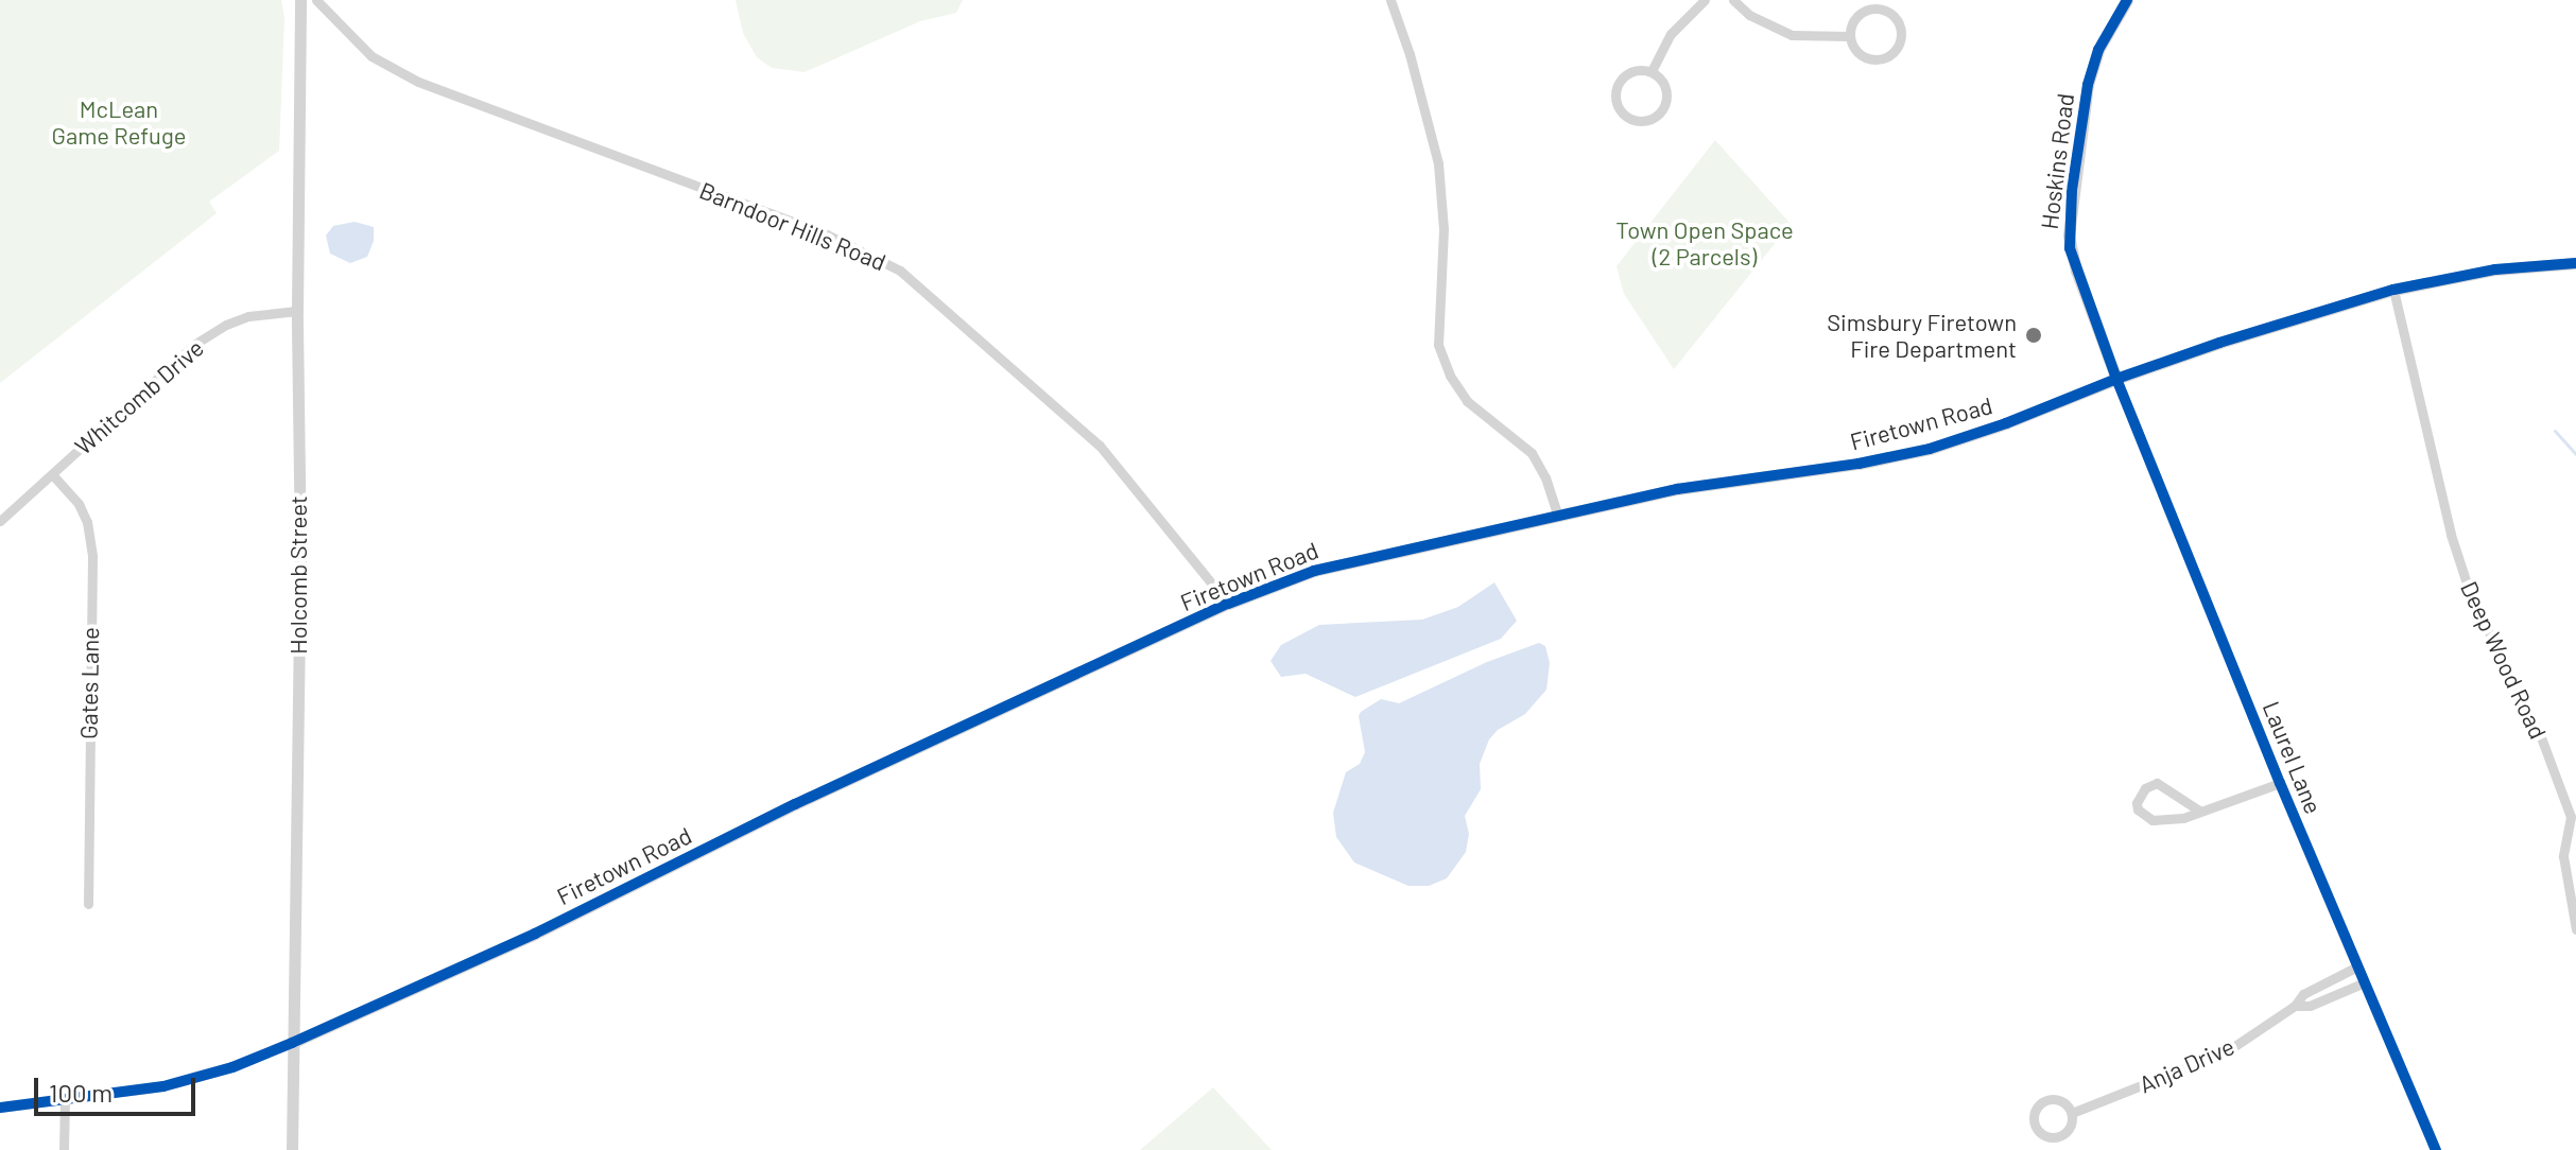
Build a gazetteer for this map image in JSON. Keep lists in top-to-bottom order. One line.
{"streets":{"street":["Hoskins Road","Barndoor Hills Road","Whitcomb Drive","Firetown Road","Holcomb Street","Deep Wood Road","Gates Lane","Laurel Lane","Anja Drive"]},"crossings":[["Hoskins Road","Firetown Road"],["Hoskins Road","Laurel Lane"],["Barndoor Hills Road","Firetown Road"],["Whitcomb Drive","Holcomb Street"],["Whitcomb Drive","Gates Lane"],["Firetown Road","Holcomb Street"],["Firetown Road","Deep Wood Road"],["Firetown Road","Laurel Lane"],["Laurel Lane","Anja Drive"]],"parks":["McLean Game Refuge","Town Open Space (2 Parcels)"],"places":["Simsbury Firetown Fire Department"],"scale_bar":"100 m"}
